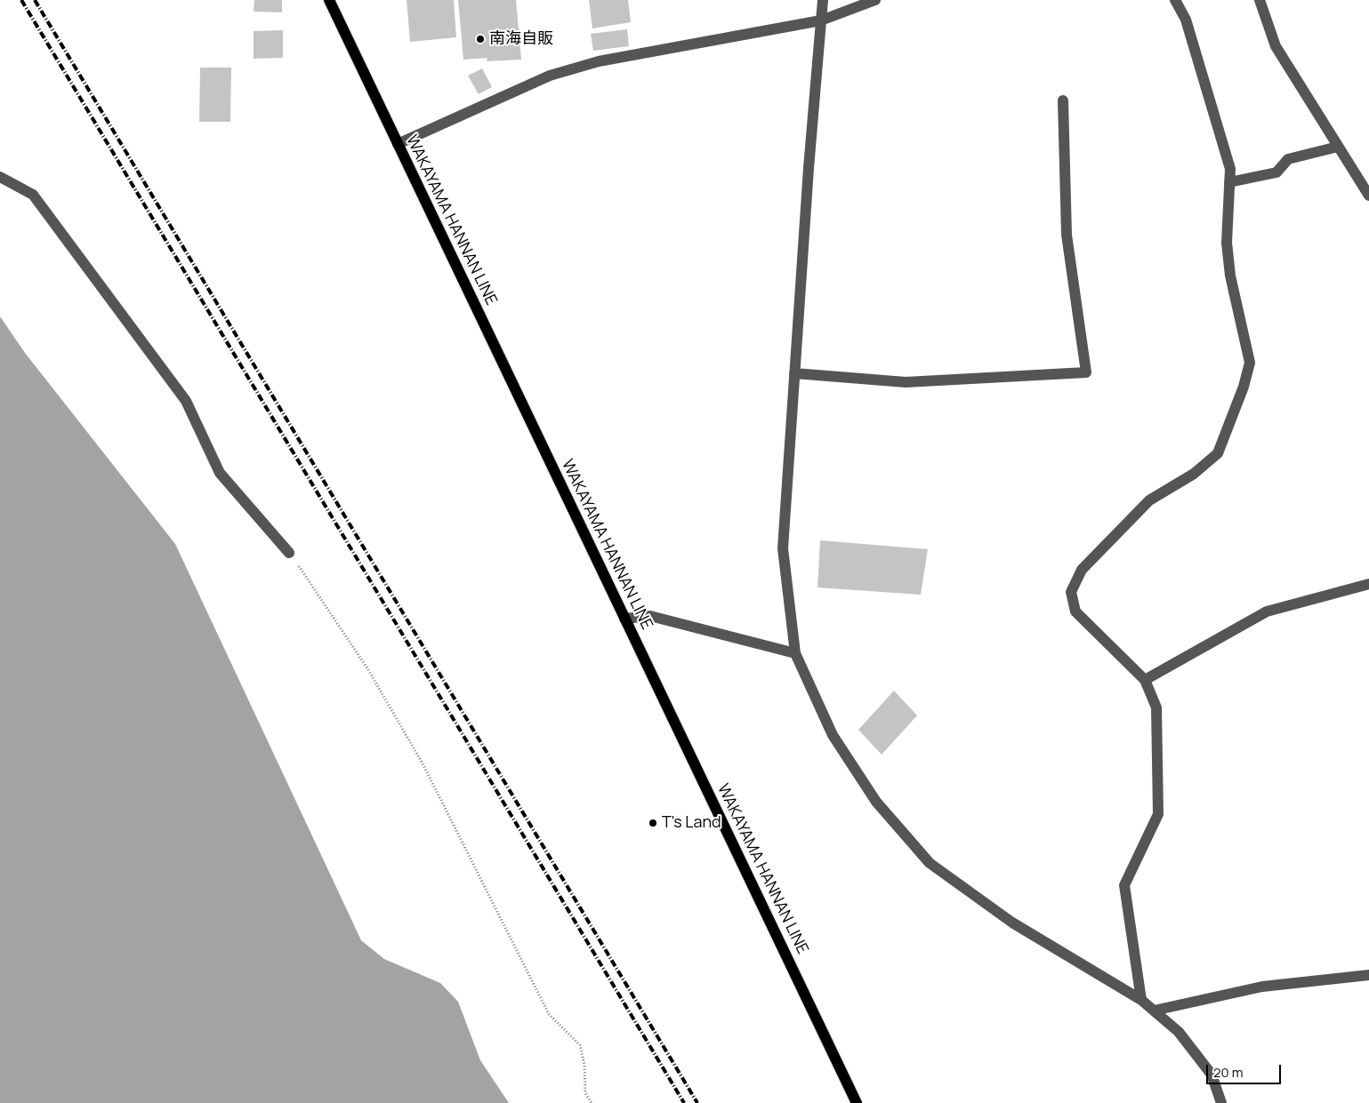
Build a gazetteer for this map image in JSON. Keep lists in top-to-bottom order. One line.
{"streets":{"main road":["WAKAYAMA HANNAN LINE"]},"places":["南海自販","T's Land"],"scale_bar":"20 m"}
